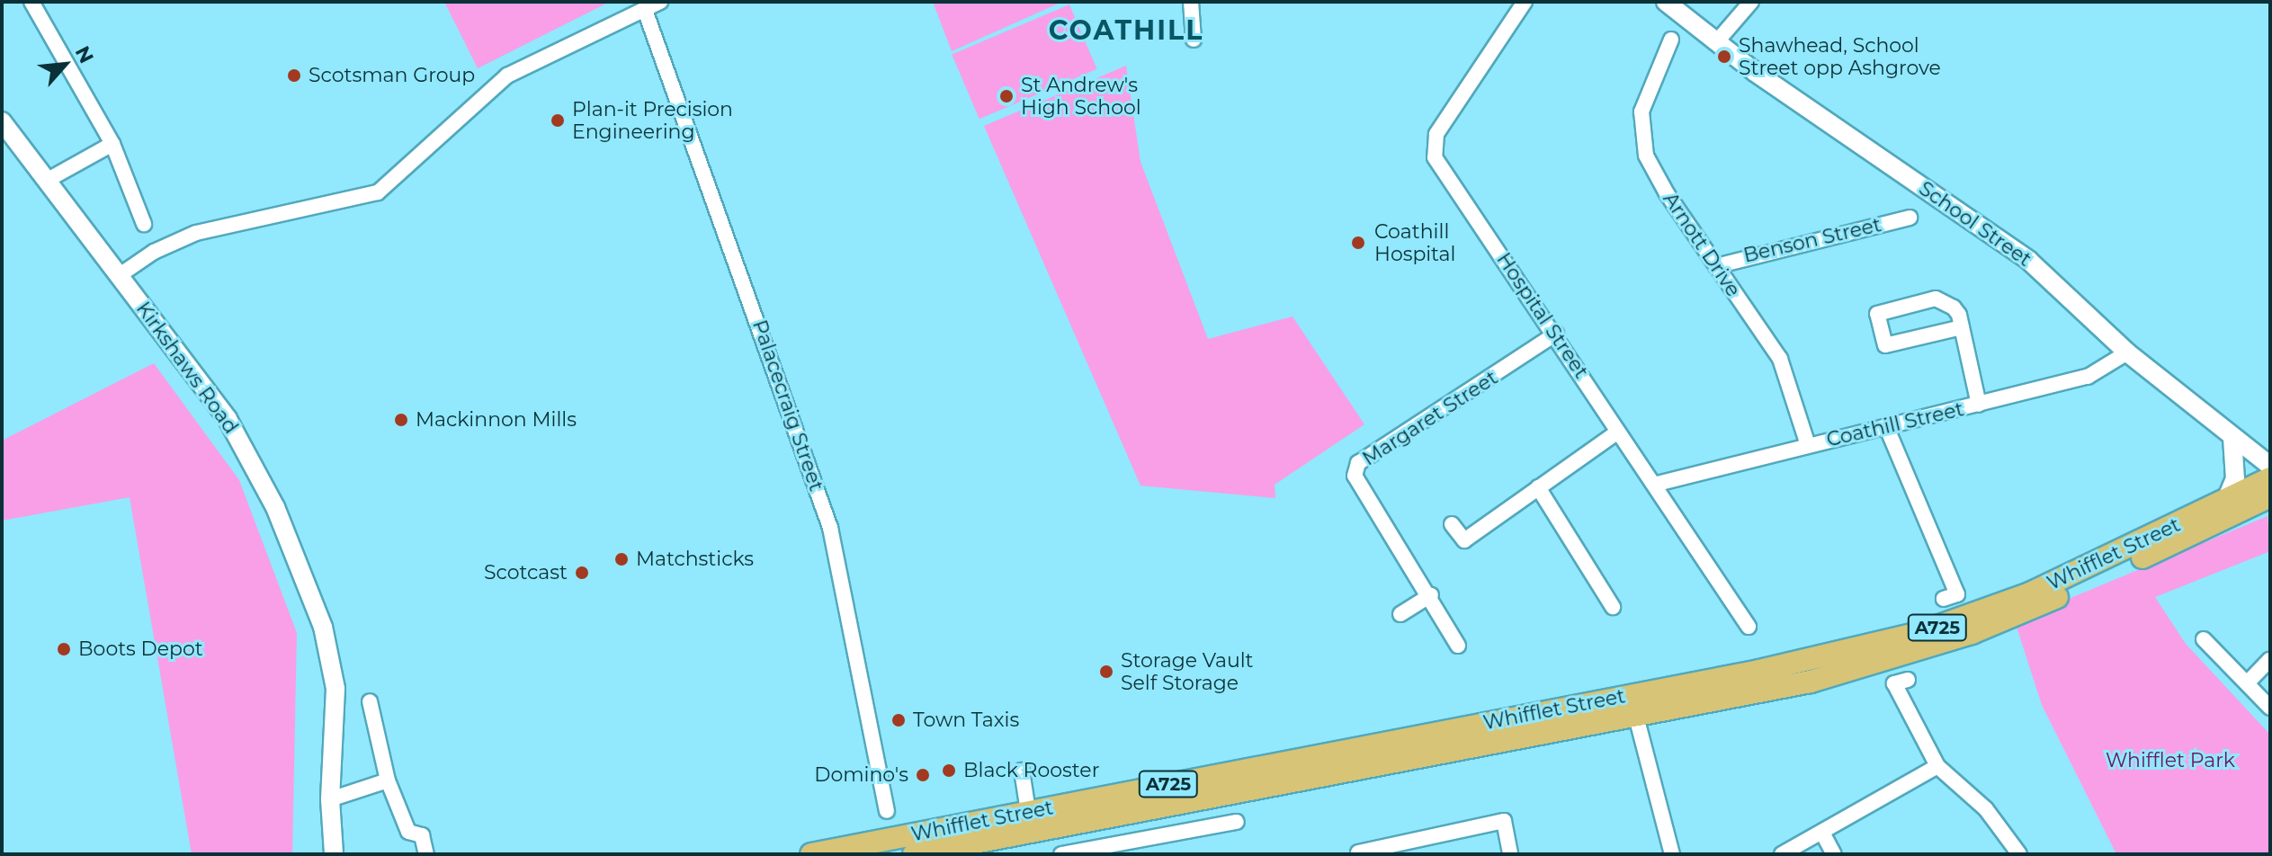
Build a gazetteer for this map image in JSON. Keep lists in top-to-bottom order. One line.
{"streets":{"main road":["Whifflet Street","A725"],"street":["School Street","Benson Street","Arnott Drive","Hospital Street","Kirkshaws Road","Palacecraig Street","Margaret Street","Coathill Street"]},"crossings":[["School Street","Coathill Street"],["Benson Street","Arnott Drive"],["Arnott Drive","Coathill Street"],["Hospital Street","Margaret Street"],["Hospital Street","Coathill Street"]],"districts":["COATHILL"],"parks":["Whifflet Park"],"places":["Shawhead, School Street opp Ashgrove","Scotsman Group","St Andrew's High School","Plan-it Precision Engineering","Coathill Hospital","Mackinnon Mills","Matchsticks","Scotcast","Boots Depot","Storage Vault Self Storage","Town Taxis","Black Rooster","Domino's"],"north":"top right"}
